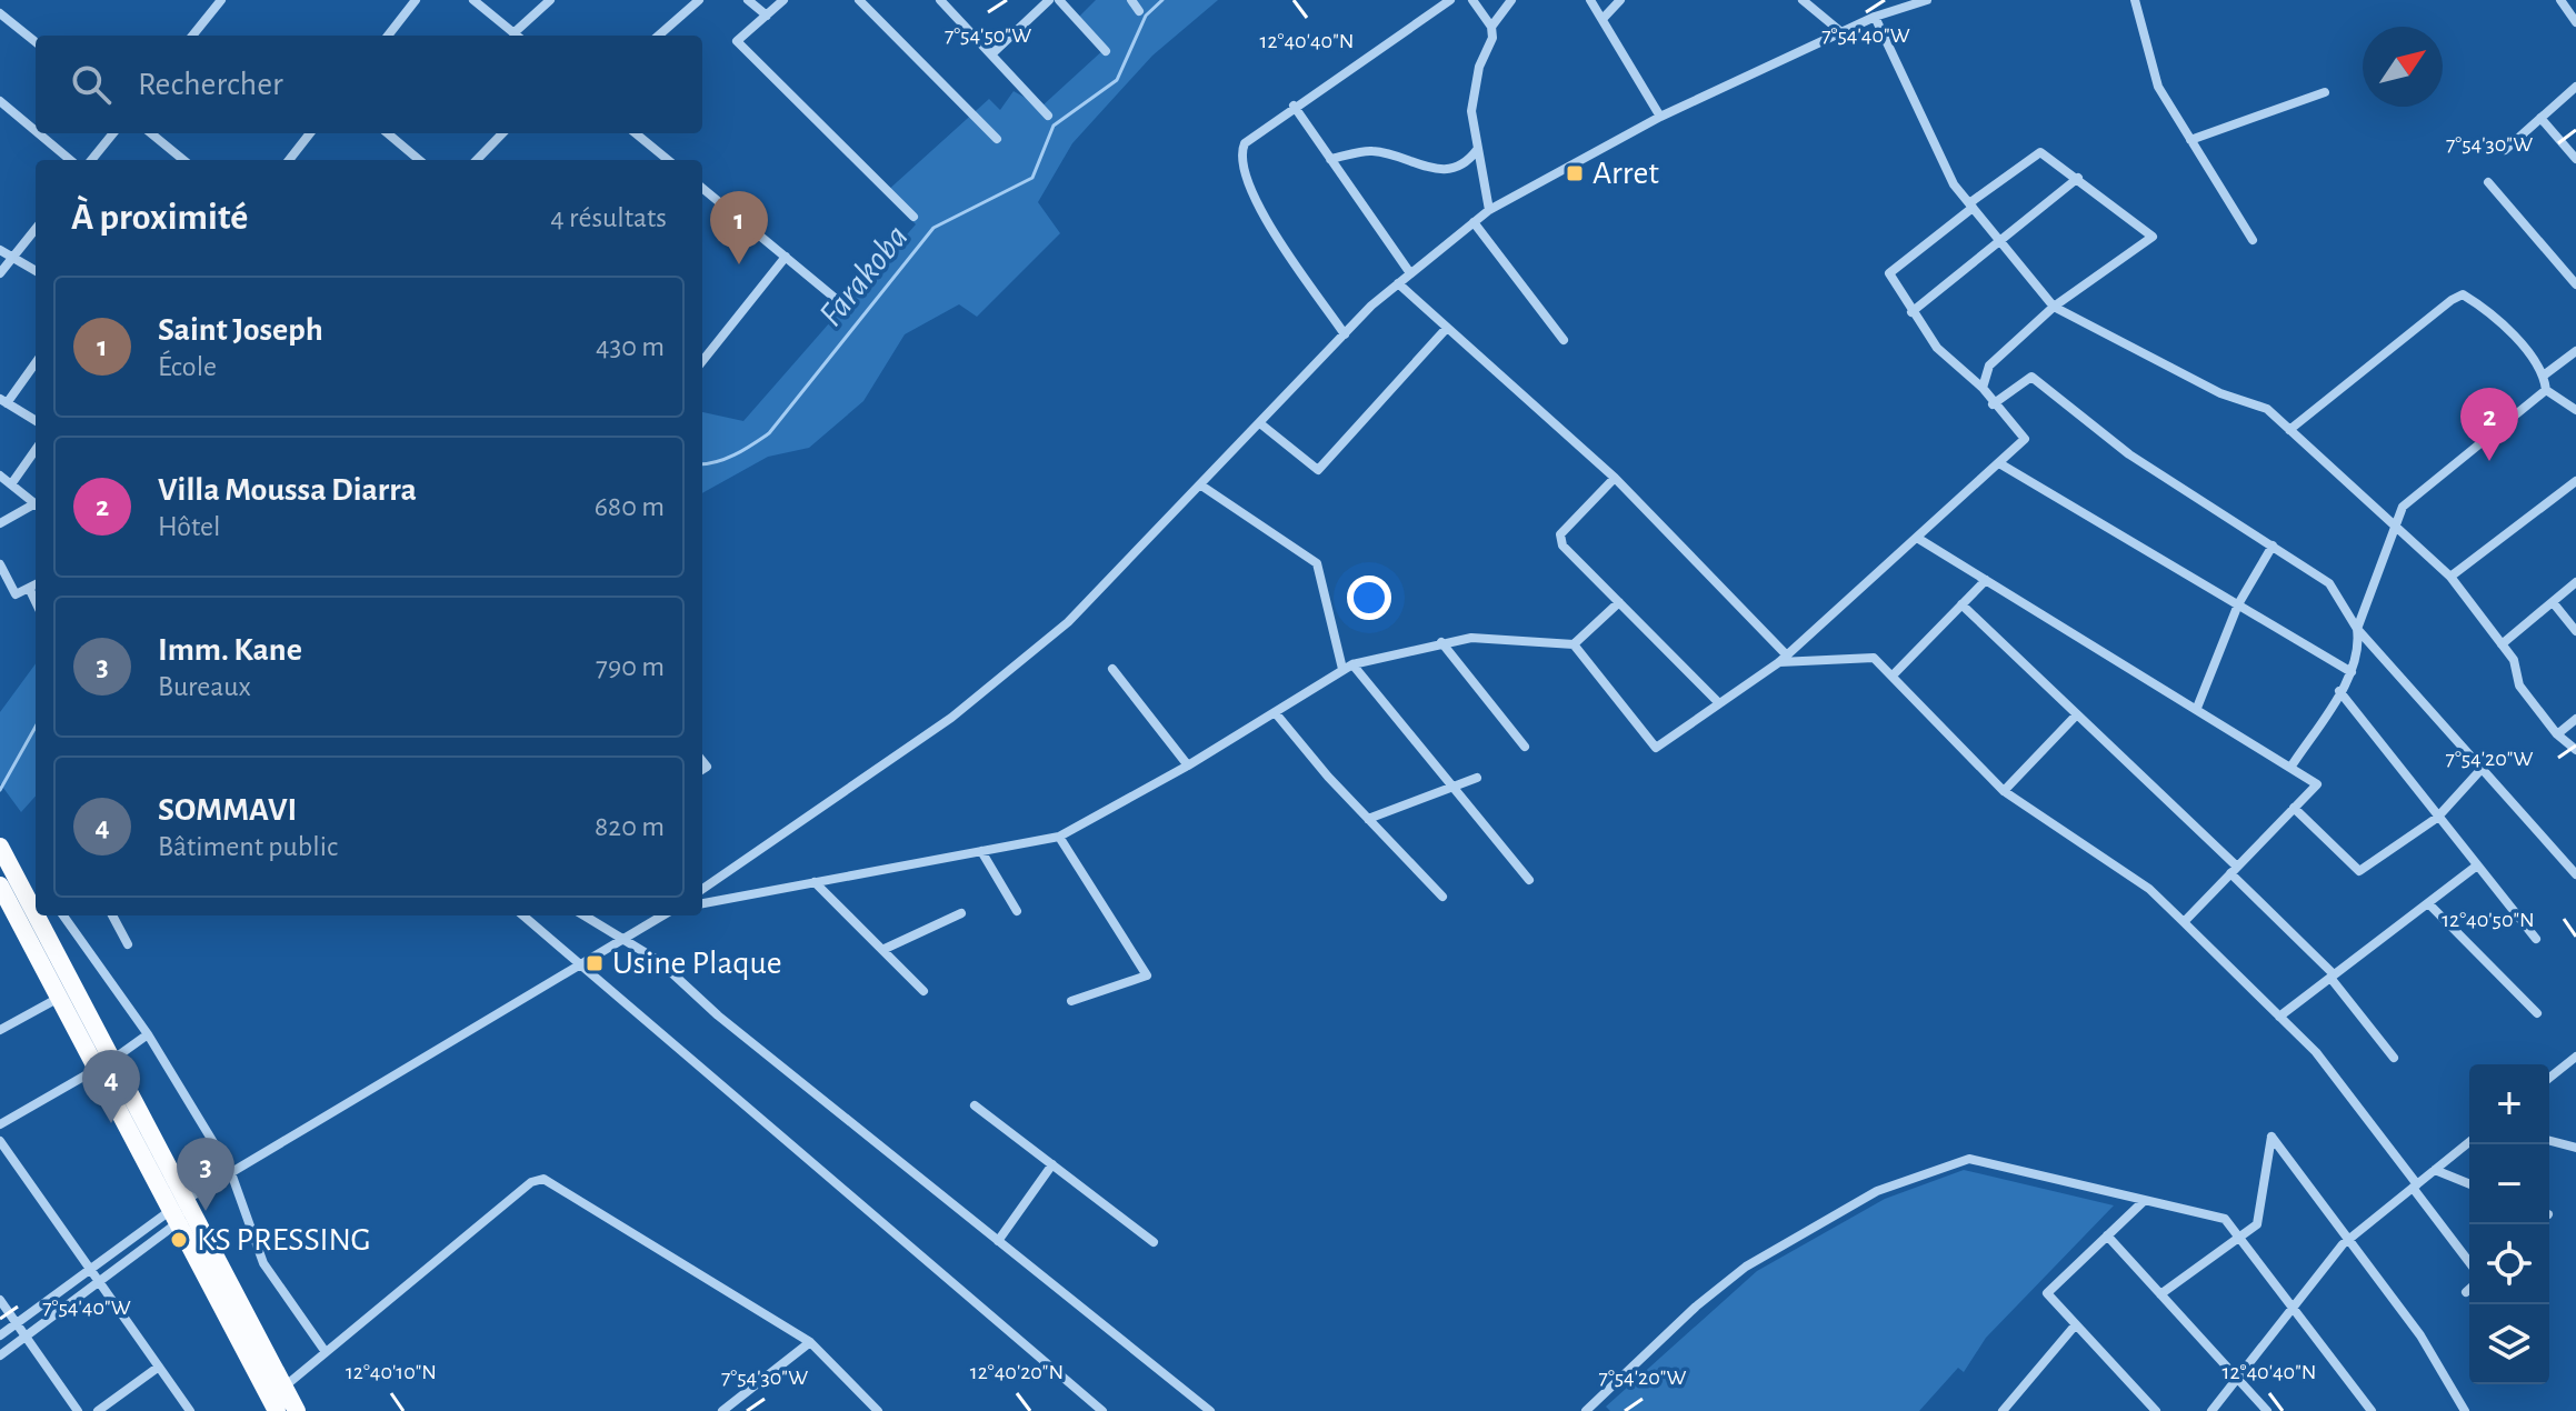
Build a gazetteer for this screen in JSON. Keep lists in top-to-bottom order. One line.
{"water":["Farakoba"],"places":{"transit":["Arret","Usine Plaque"],"other":["KS PRESSING"]},"north":"top right","page":{"search":"Rechercher","heading":["À proximité","4 résultats"],"pins":["1","2","4","3"],"list":[{"mark":"1","name":"Saint Joseph","note":"École","value":"430 m"},{"mark":"2","name":"Villa Moussa Diarra","note":"Hôtel","value":"680 m"},{"mark":"3","name":"Imm. Kane","note":"Bureaux","value":"790 m"},{"mark":"4","name":"SOMMAVI","note":"Bâtiment public","value":"820 m"}],"map_buttons":["+","−"]},"coordinates":["7°54'50\"W","7°54'40\"W","12°40'40\"N","7°54'30\"W","7°54'20\"W","12°40'50\"N","12°40'10\"N","12°40'20\"N"]}
